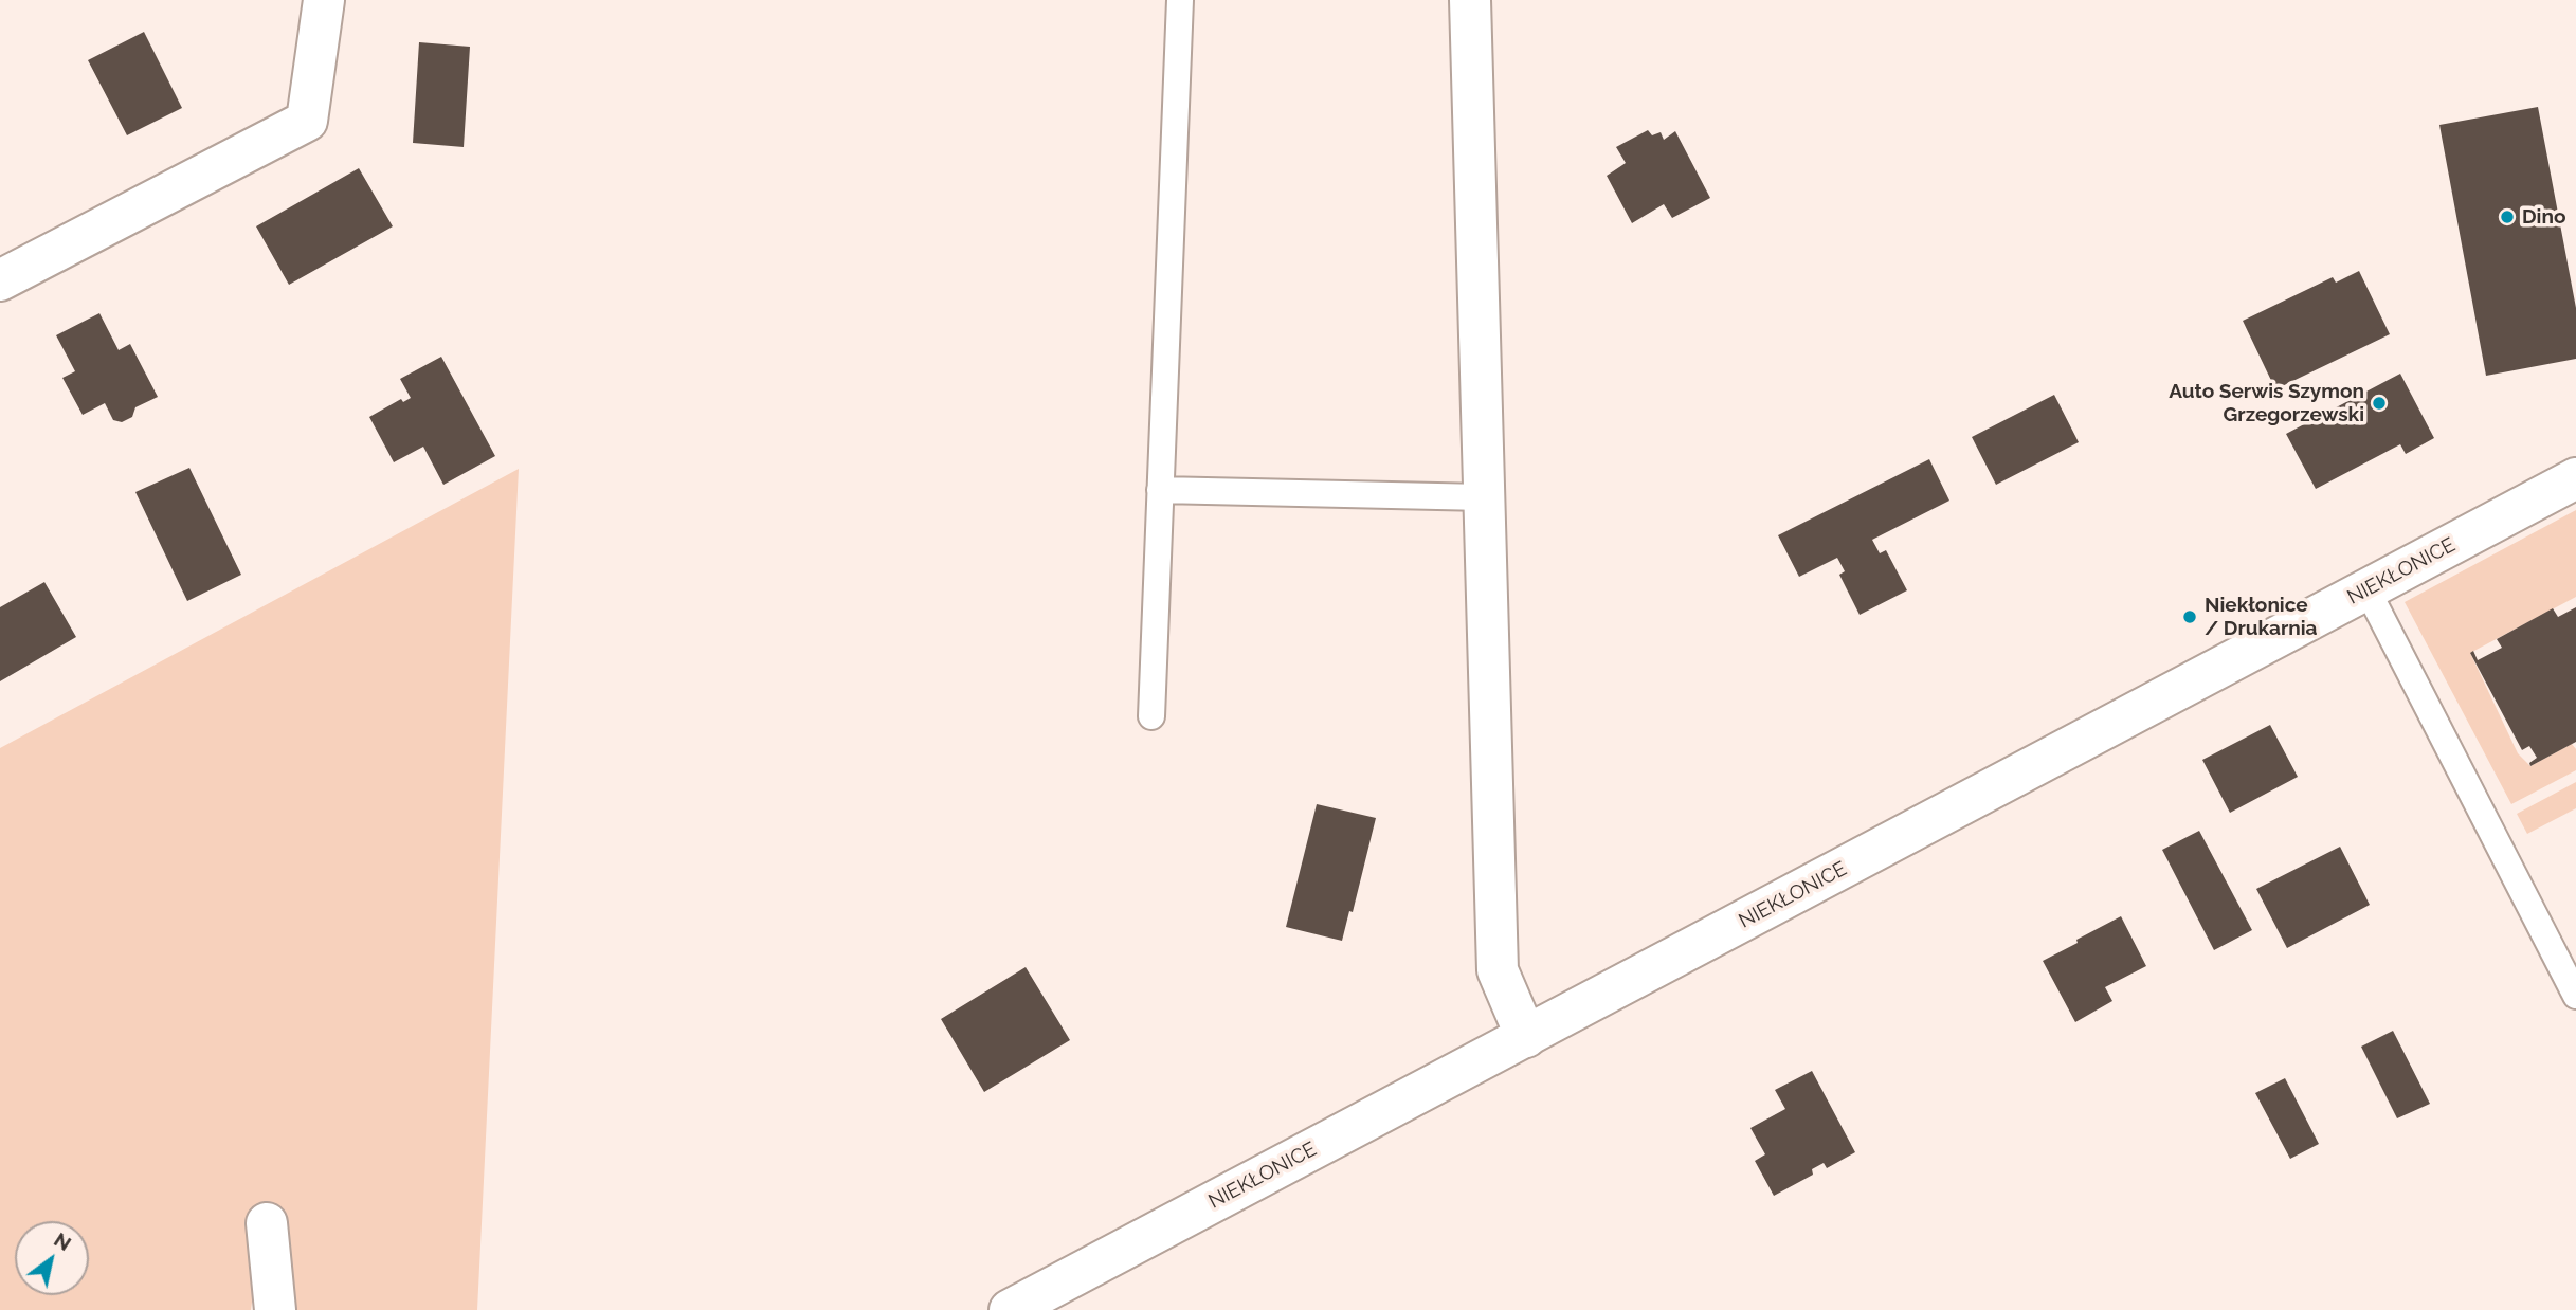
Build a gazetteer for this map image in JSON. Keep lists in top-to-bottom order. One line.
{"streets":{"street":["NIEKŁONICE"]},"places":["Dino","Auto Serwis Szymon Grzegorzewski","Niekłonice / Drukarnia"],"north":"top right"}
